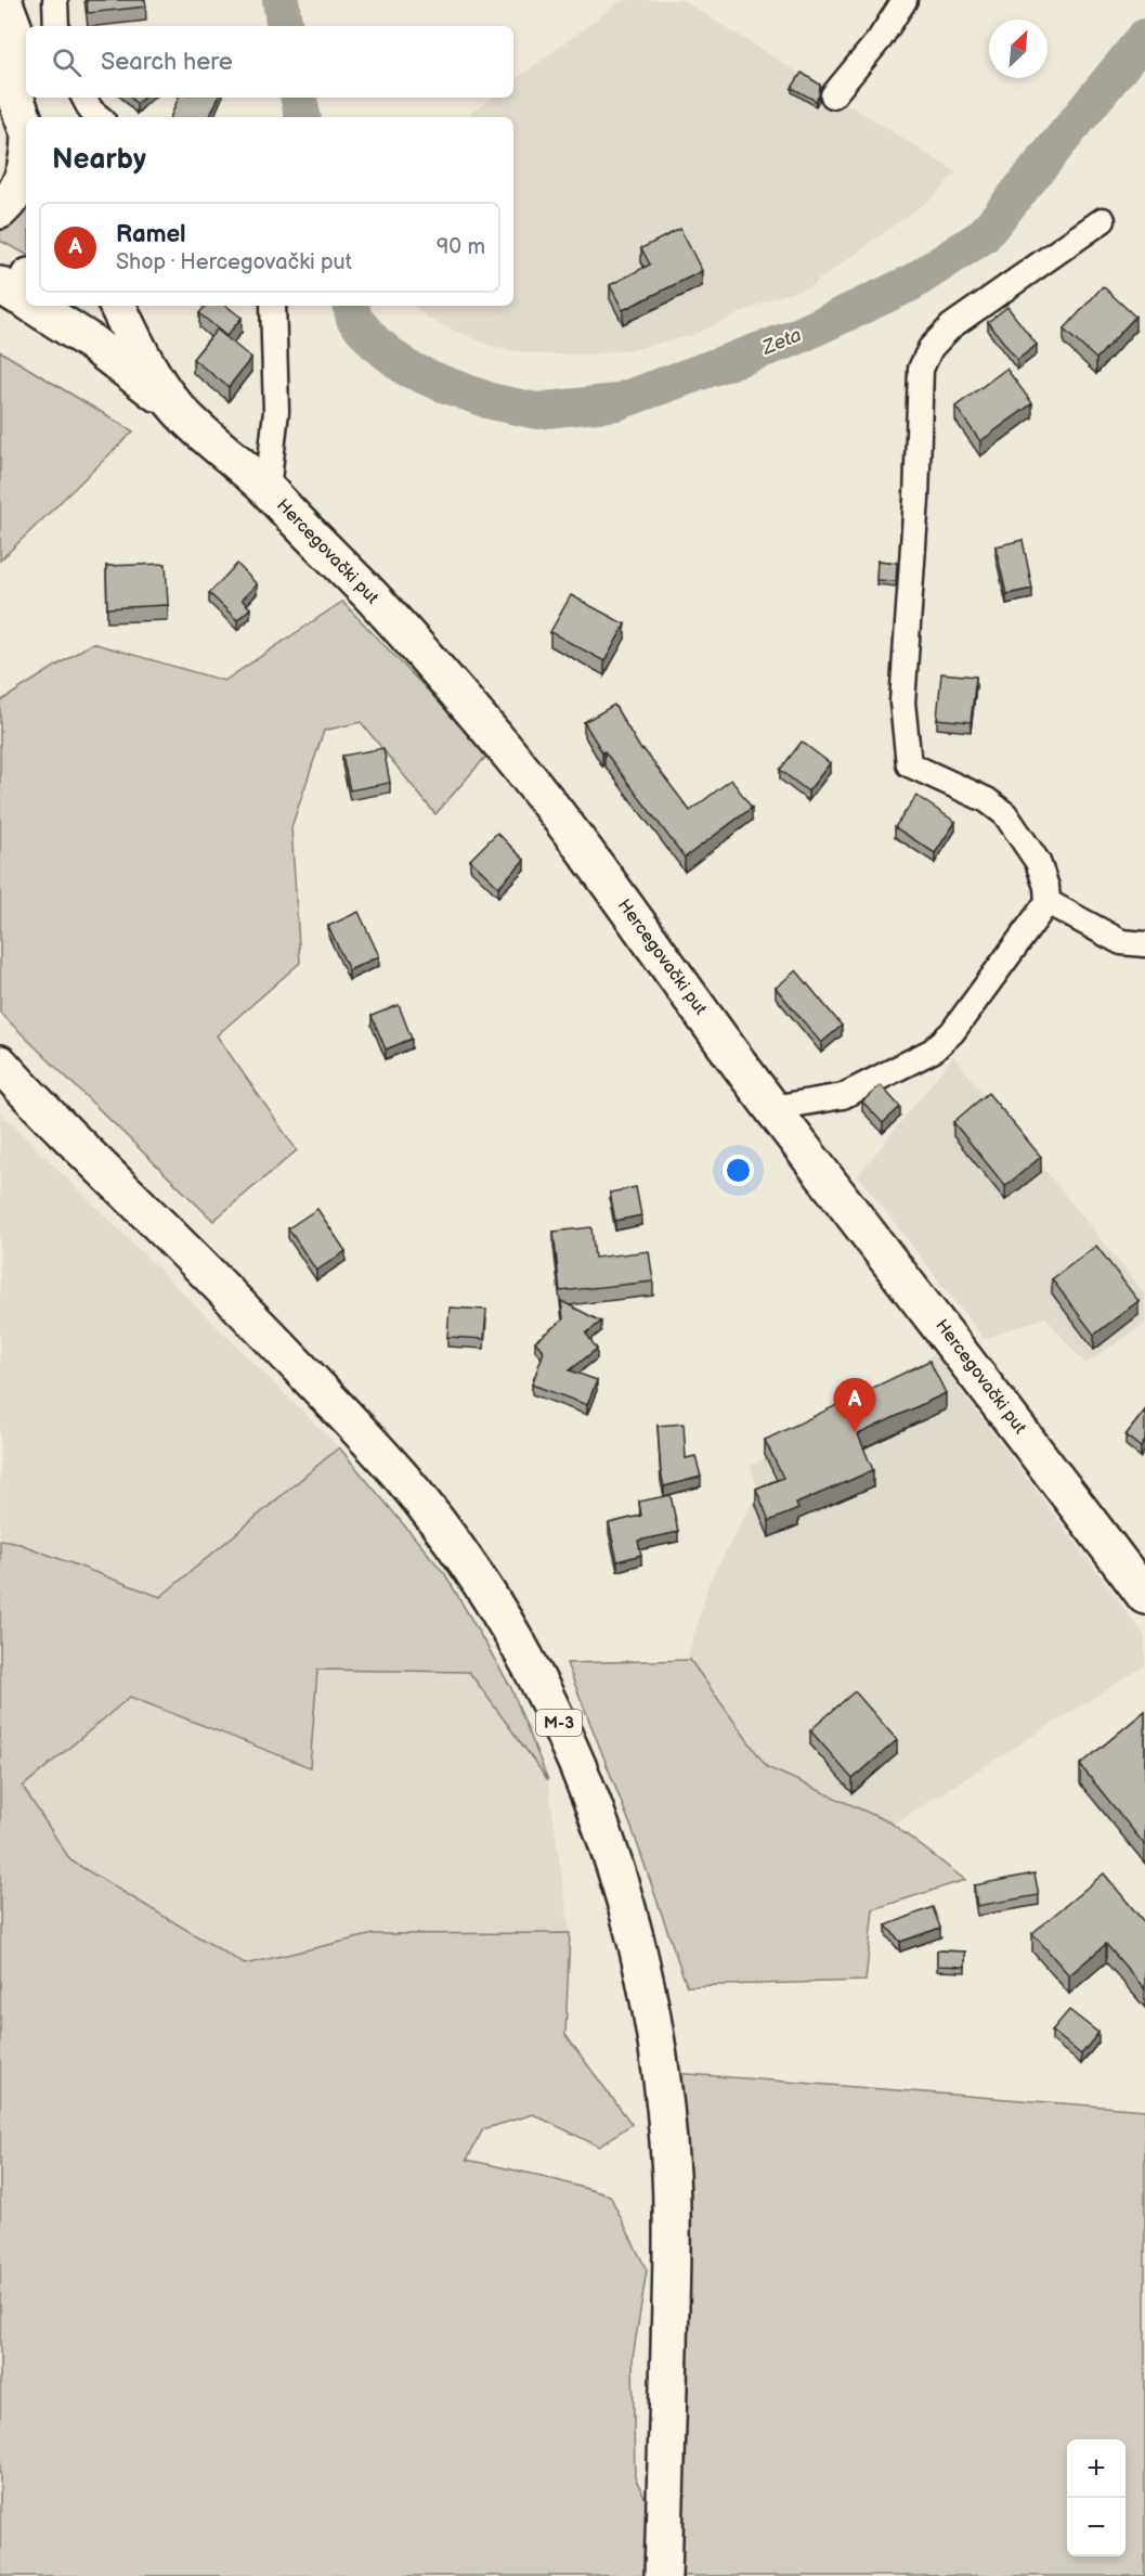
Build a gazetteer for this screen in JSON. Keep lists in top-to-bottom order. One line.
{"streets":{"main road":["Hercegovački put","M-3"]},"water":["Zeta"],"north":"top right","page":{"search":"Search here","heading":"Nearby","list":[{"mark":"A","name":"Ramel","note":"Shop · Hercegovački put","value":"90 m"}],"pins":"A","map_buttons":["+","−"]}}
